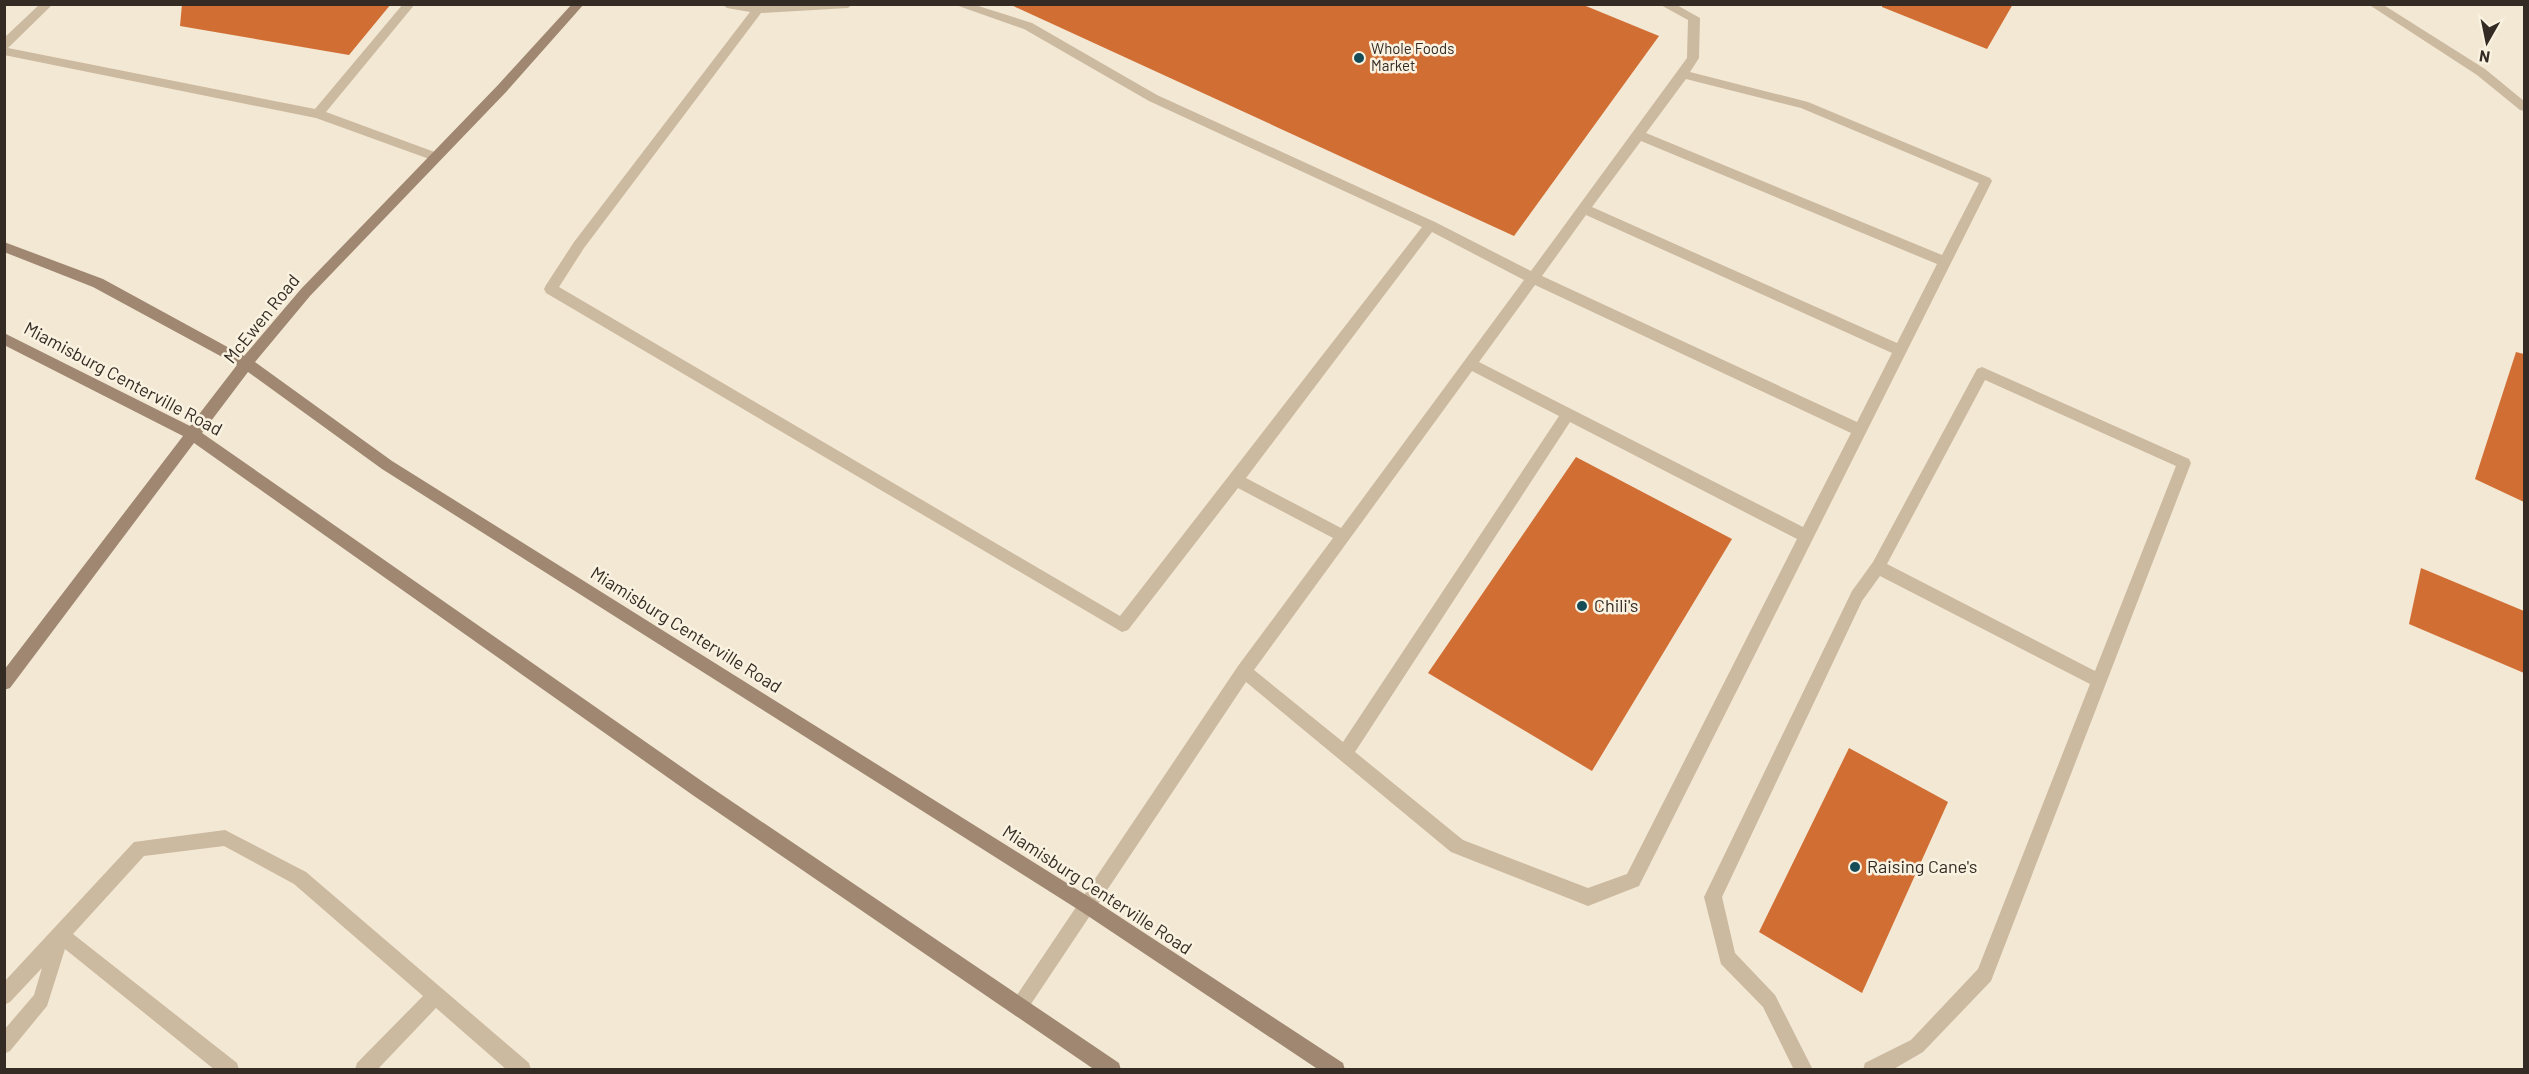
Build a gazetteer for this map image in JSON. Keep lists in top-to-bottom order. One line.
{"streets":{"main road":["McEwen Road","Miamisburg Centerville Road"]},"crossings":[["McEwen Road","Miamisburg Centerville Road"]],"places":["Whole Foods Market","Chili's","Raising Cane's"],"north":"bottom"}
